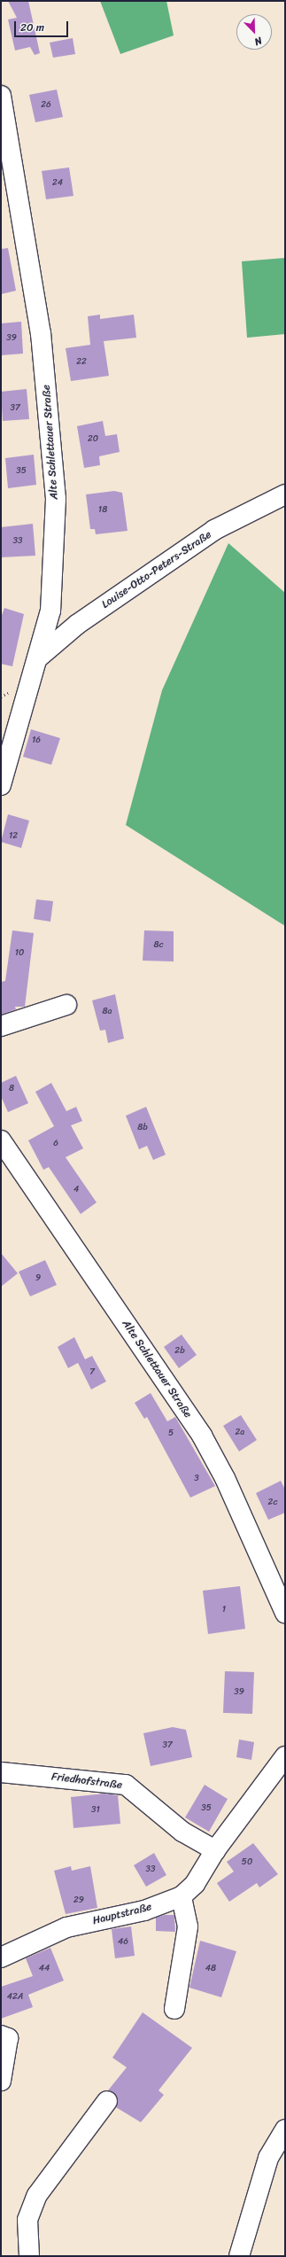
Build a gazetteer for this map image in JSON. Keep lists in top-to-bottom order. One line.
{"streets":{"street":["Alte Schlettauer Straße","Louise-Otto-Peters-Straße","Friedhofstraße","Hauptstraße"]},"crossings":[["Alte Schlettauer Straße","Louise-Otto-Peters-Straße"],["Friedhofstraße","Hauptstraße"]],"house_numbers":["26","24","39","22","37","20","35","18","33","16","12","8c","10","8a","8","8b","6","4","9","2b","7","2a","5","3","2c","1","39","37","35","31","50","33","29","46","44","48","42A"],"scale_bar":"20 m","north":"bottom right"}
